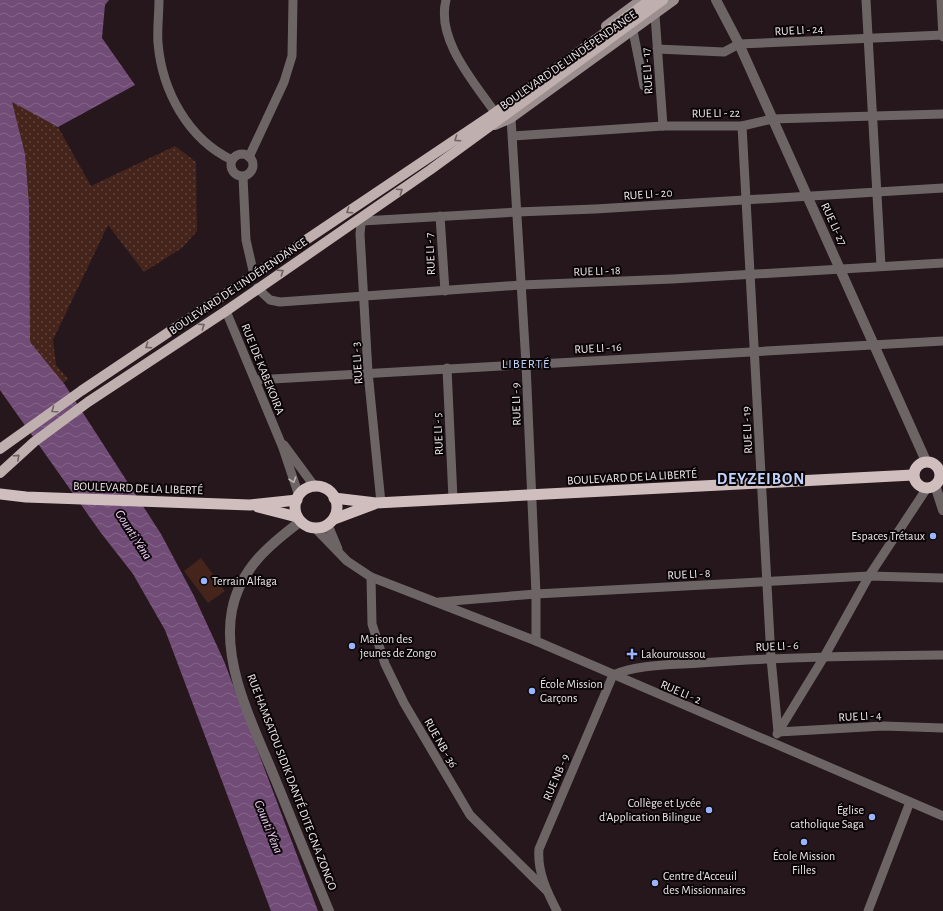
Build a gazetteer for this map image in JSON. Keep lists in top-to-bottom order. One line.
{"streets":{"highway":["BOULEVARD DE LA LIBERTÉ"],"main road":["BOULEVARD DE L'INDÉPENDANCE"],"street":["RUE LI - 24","RUE LI - 17","RUE LI - 22","RUE LI - 20","RUE LI- 27","RUE LI - 7","RUE LI - 18","RUE LI - 16","RUE LI - 3","RUE IDE KABEKOIRA","RUE LI - 9","RUE LI - 19","RUE LI - 5","RUE LI - 8","RUE LI - 6","RUE LI - 2","RUE LI - 4","RUE NB - 36","RUE NB - 9","RUE HAMSATOU SIDIK DANTÉ DITE GNA ZONGO"]},"crossings":[["RUE LI - 24","RUE LI - 17"],["RUE LI - 24","RUE LI- 27"],["BOULEVARD DE L'INDÉPENDANCE","RUE LI - 17"],["BOULEVARD DE L'INDÉPENDANCE","RUE LI - 20"],["BOULEVARD DE L'INDÉPENDANCE","RUE LI - 18"],["BOULEVARD DE L'INDÉPENDANCE","RUE LI - 3"],["BOULEVARD DE L'INDÉPENDANCE","RUE IDE KABEKOIRA"],["BOULEVARD DE L'INDÉPENDANCE","RUE LI - 9"],["RUE LI - 17","RUE LI - 22"],["RUE LI - 22","RUE LI- 27"],["RUE LI - 22","RUE LI - 9"],["RUE LI - 22","RUE LI - 19"],["RUE LI - 20","RUE LI- 27"],["RUE LI - 20","RUE LI - 7"],["RUE LI - 20","RUE LI - 3"],["RUE LI - 20","RUE LI - 9"],["RUE LI - 20","RUE LI - 19"],["RUE LI- 27","RUE LI - 18"],["RUE LI- 27","RUE LI - 16"],["RUE LI- 27","BOULEVARD DE LA LIBERTÉ"],["RUE LI - 7","RUE LI - 18"],["RUE LI - 18","RUE LI - 3"],["RUE LI - 18","RUE LI - 9"],["RUE LI - 18","RUE LI - 19"],["RUE LI - 16","RUE LI - 3"],["RUE LI - 16","RUE IDE KABEKOIRA"],["RUE LI - 16","RUE LI - 9"],["RUE LI - 16","RUE LI - 19"],["RUE LI - 16","RUE LI - 5"],["RUE LI - 3","BOULEVARD DE LA LIBERTÉ"],["RUE LI - 9","BOULEVARD DE LA LIBERTÉ"],["RUE LI - 9","RUE LI - 8"],["RUE LI - 9","RUE LI - 2"],["RUE LI - 19","BOULEVARD DE LA LIBERTÉ"],["RUE LI - 19","RUE LI - 8"],["RUE LI - 19","RUE LI - 6"],["RUE LI - 19","RUE LI - 4"],["RUE LI - 5","BOULEVARD DE LA LIBERTÉ"],["BOULEVARD DE LA LIBERTÉ","RUE HAMSATOU SIDIK DANTÉ DITE GNA ZONGO"],["RUE LI - 8","RUE LI - 2"],["RUE LI - 6","RUE LI - 2"],["RUE LI - 6","RUE NB - 9"],["RUE LI - 2","RUE NB - 36"],["RUE LI - 2","RUE NB - 9"],["RUE NB - 36","RUE NB - 9"]],"districts":["LIBERTÉ","DEYZEIBON"],"water":["Gounti Yéna"],"places":{"other":["Espaces Trétaux","Terrain Alfaga","Maison des jeunes de Zongo","École Mission Garçons","Collège et Lycée d’Application Bilingue","Église catholique Saga","École Mission Filles","Centre d'Acceuil des Missionnaires"],"health":["Lakouroussou"]}}
